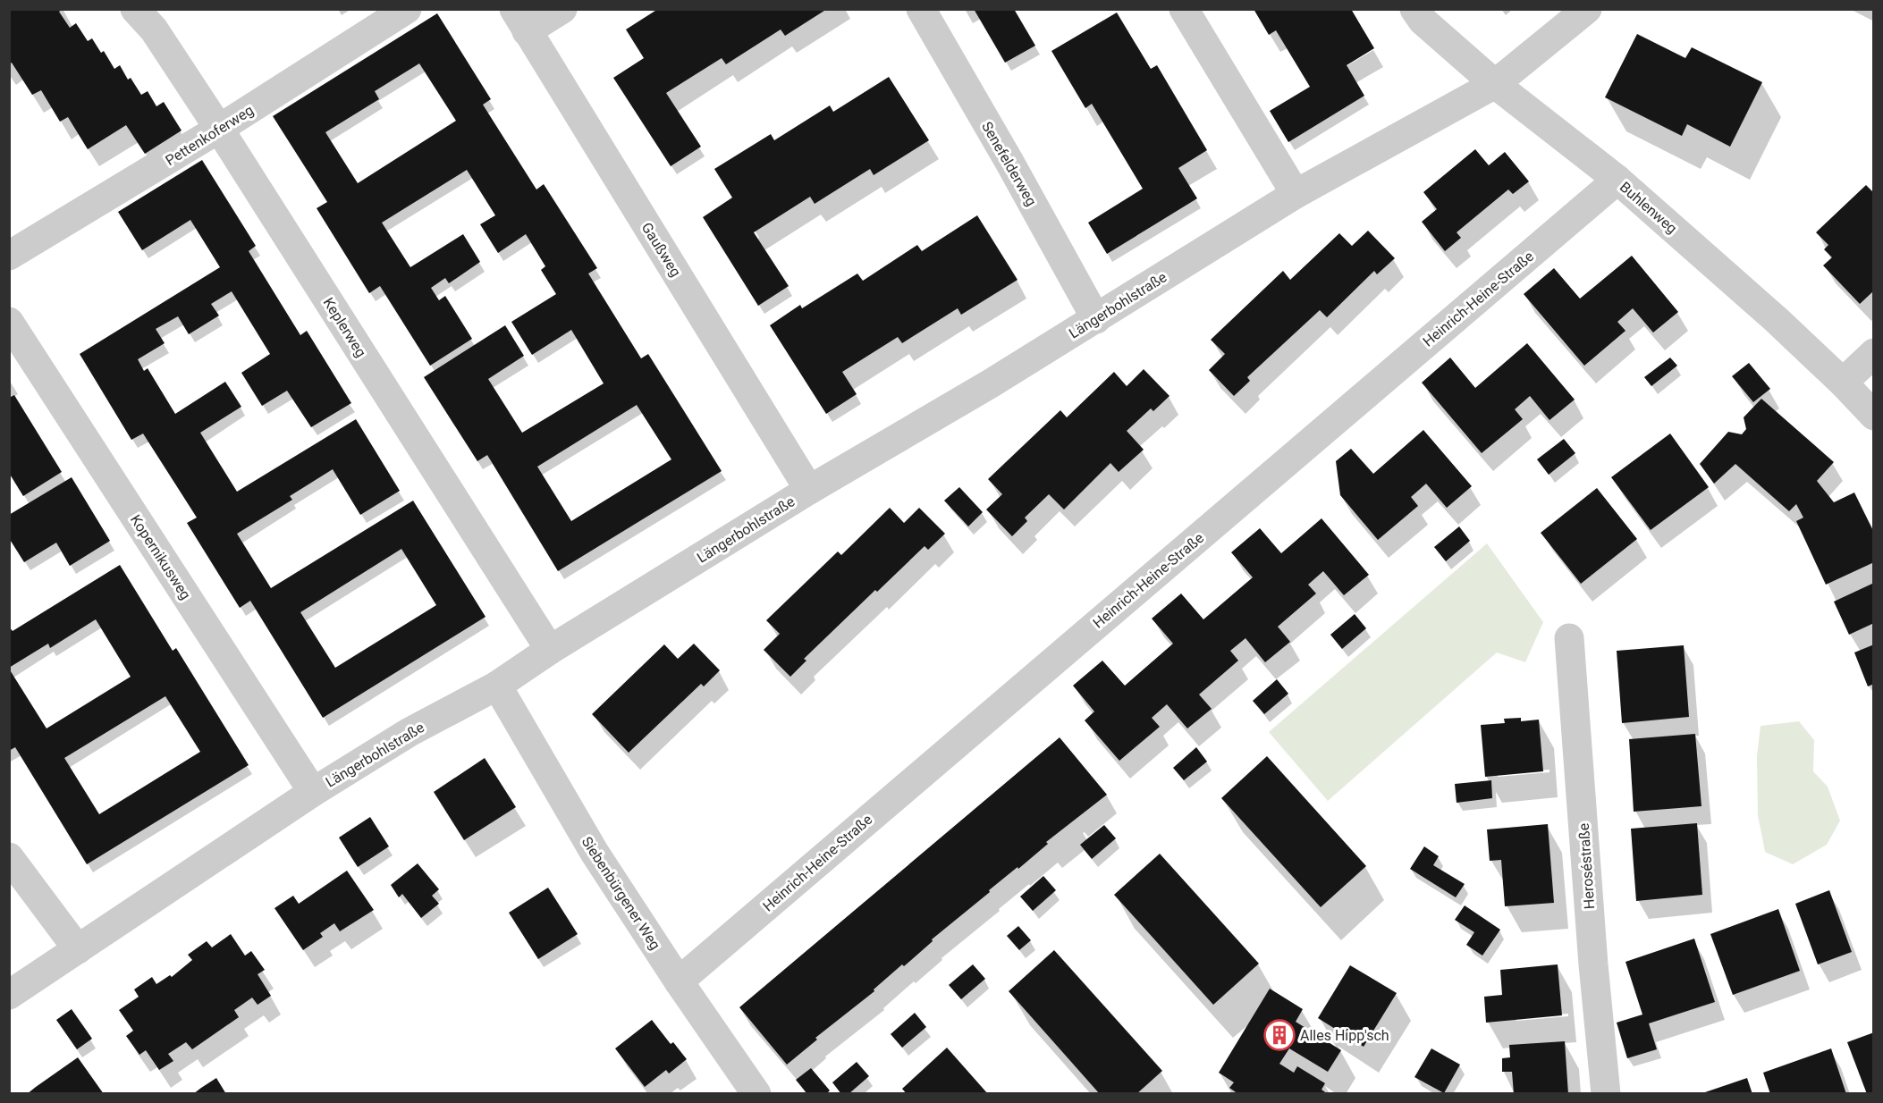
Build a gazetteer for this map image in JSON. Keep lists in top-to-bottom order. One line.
{"streets":{"street":["Pettenkoferweg","Senefelderweg","Buhlenweg","Gaußweg","Heinrich-Heine-Straße","Längerbohlstraße","Keplerweg","Kopernikusweg","Heroséstraße","Siebenbürgener Weg"]},"crossings":[["Pettenkoferweg","Keplerweg"],["Senefelderweg","Längerbohlstraße"],["Buhlenweg","Heinrich-Heine-Straße"],["Buhlenweg","Längerbohlstraße"],["Gaußweg","Längerbohlstraße"],["Heinrich-Heine-Straße","Siebenbürgener Weg"],["Längerbohlstraße","Keplerweg"],["Längerbohlstraße","Kopernikusweg"],["Längerbohlstraße","Siebenbürgener Weg"]],"places":{"building":["Alles Hipp'sch"]}}
